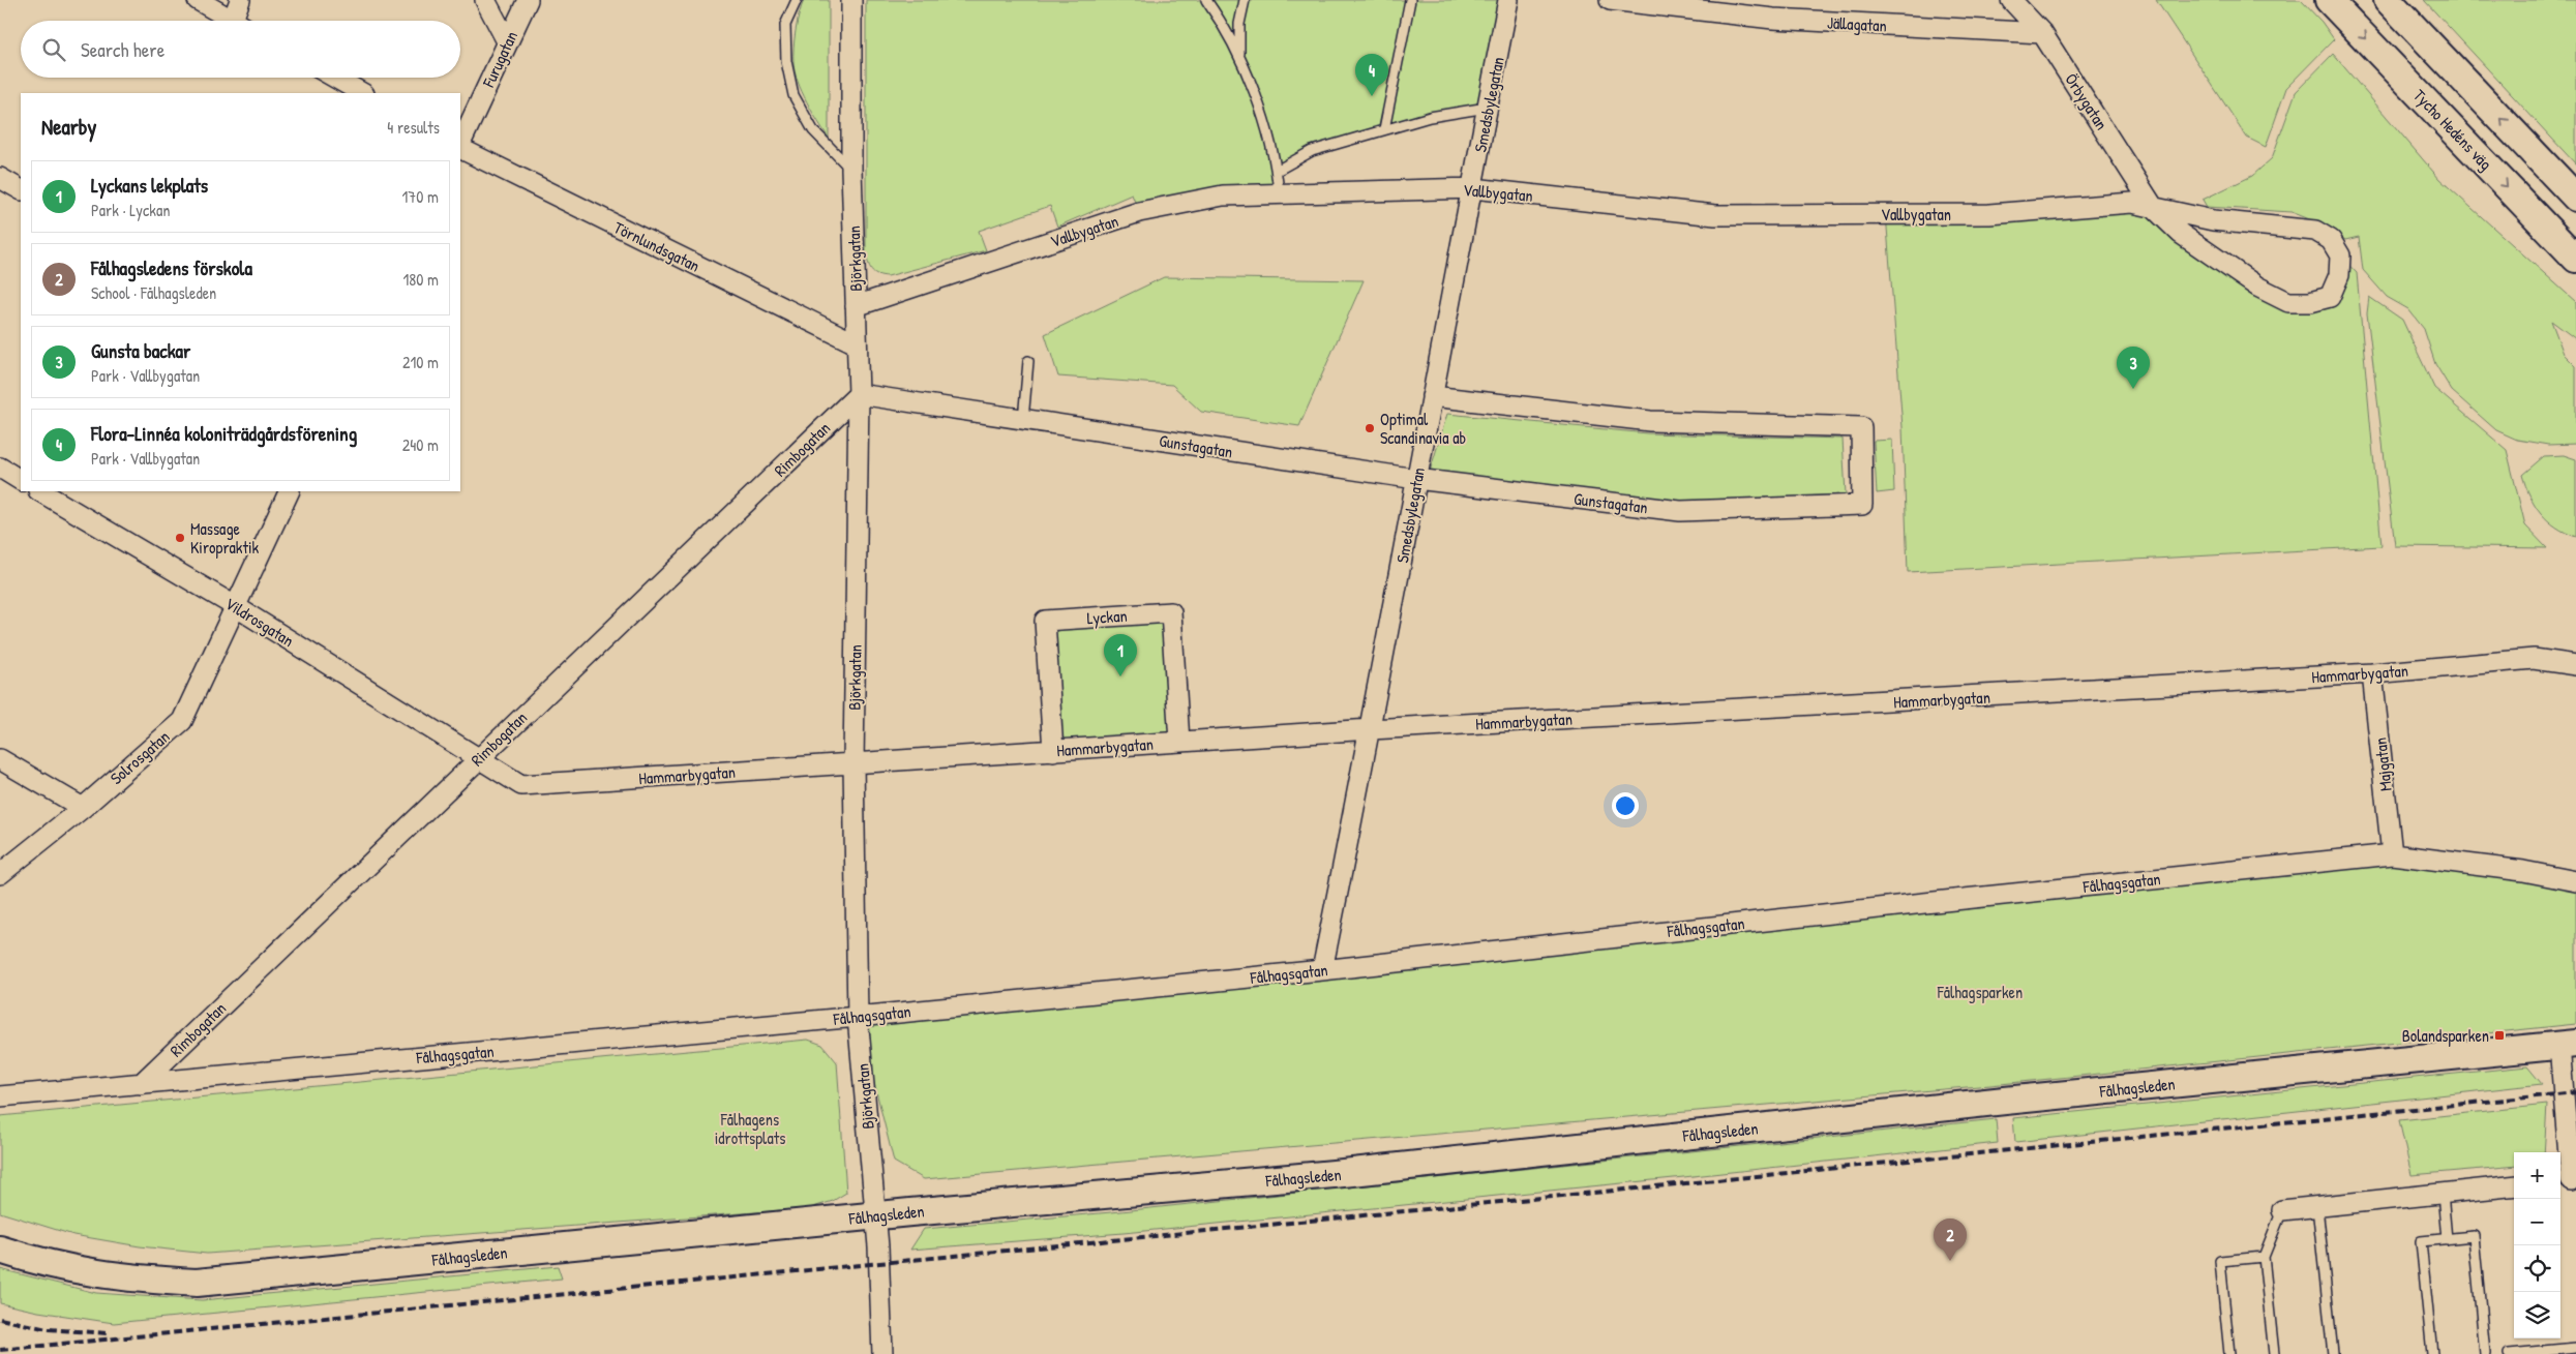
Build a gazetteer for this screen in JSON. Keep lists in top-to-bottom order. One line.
{"streets":{"main road":["Tycho Hedéns väg","Fålhagsleden"],"street":["Jällagatan","Furugatan","Örbygatan","Smedsbylegatan","Vallbygatan","Törnlundsgatan","Björkgatan","Gunstagatan","Rimbogatan","Lyckan","Vildrosgatan","Hammarbygatan","Solrosgatan","Majgatan","Fålhagsgatan"]},"crossings":[["Jällagatan","Örbygatan"],["Örbygatan","Vallbygatan"],["Smedsbylegatan","Vallbygatan"],["Smedsbylegatan","Gunstagatan"],["Smedsbylegatan","Hammarbygatan"],["Smedsbylegatan","Fålhagsgatan"],["Vallbygatan","Björkgatan"],["Törnlundsgatan","Björkgatan"],["Björkgatan","Gunstagatan"],["Björkgatan","Rimbogatan"],["Björkgatan","Hammarbygatan"],["Björkgatan","Fålhagsgatan"],["Björkgatan","Fålhagsleden"],["Gunstagatan","Rimbogatan"],["Rimbogatan","Vildrosgatan"],["Rimbogatan","Hammarbygatan"],["Rimbogatan","Fålhagsgatan"],["Lyckan","Hammarbygatan"],["Vildrosgatan","Hammarbygatan"],["Vildrosgatan","Solrosgatan"],["Hammarbygatan","Majgatan"],["Majgatan","Fålhagsgatan"]],"parks":["Fålhagsparken","Fålhagens idrottsplats"],"places":{"other":["Optimal Scandinavia ab","Massage Kiropraktik"],"transit":["Bolandsparken"]},"page":{"search":"Search here","pins":["4","3","1","2"],"heading":["Nearby","4 results"],"list":[{"mark":"1","name":"Lyckans lekplats","note":"Park · Lyckan","value":"170 m"},{"mark":"2","name":"Fålhagsledens förskola","note":"School · Fålhagsleden","value":"180 m"},{"mark":"3","name":"Gunsta backar","note":"Park · Vallbygatan","value":"210 m"},{"mark":"4","name":"Flora-Linnéa koloniträdgårdsförening","note":"Park · Vallbygatan","value":"240 m"}],"map_buttons":["+","−"]}}
